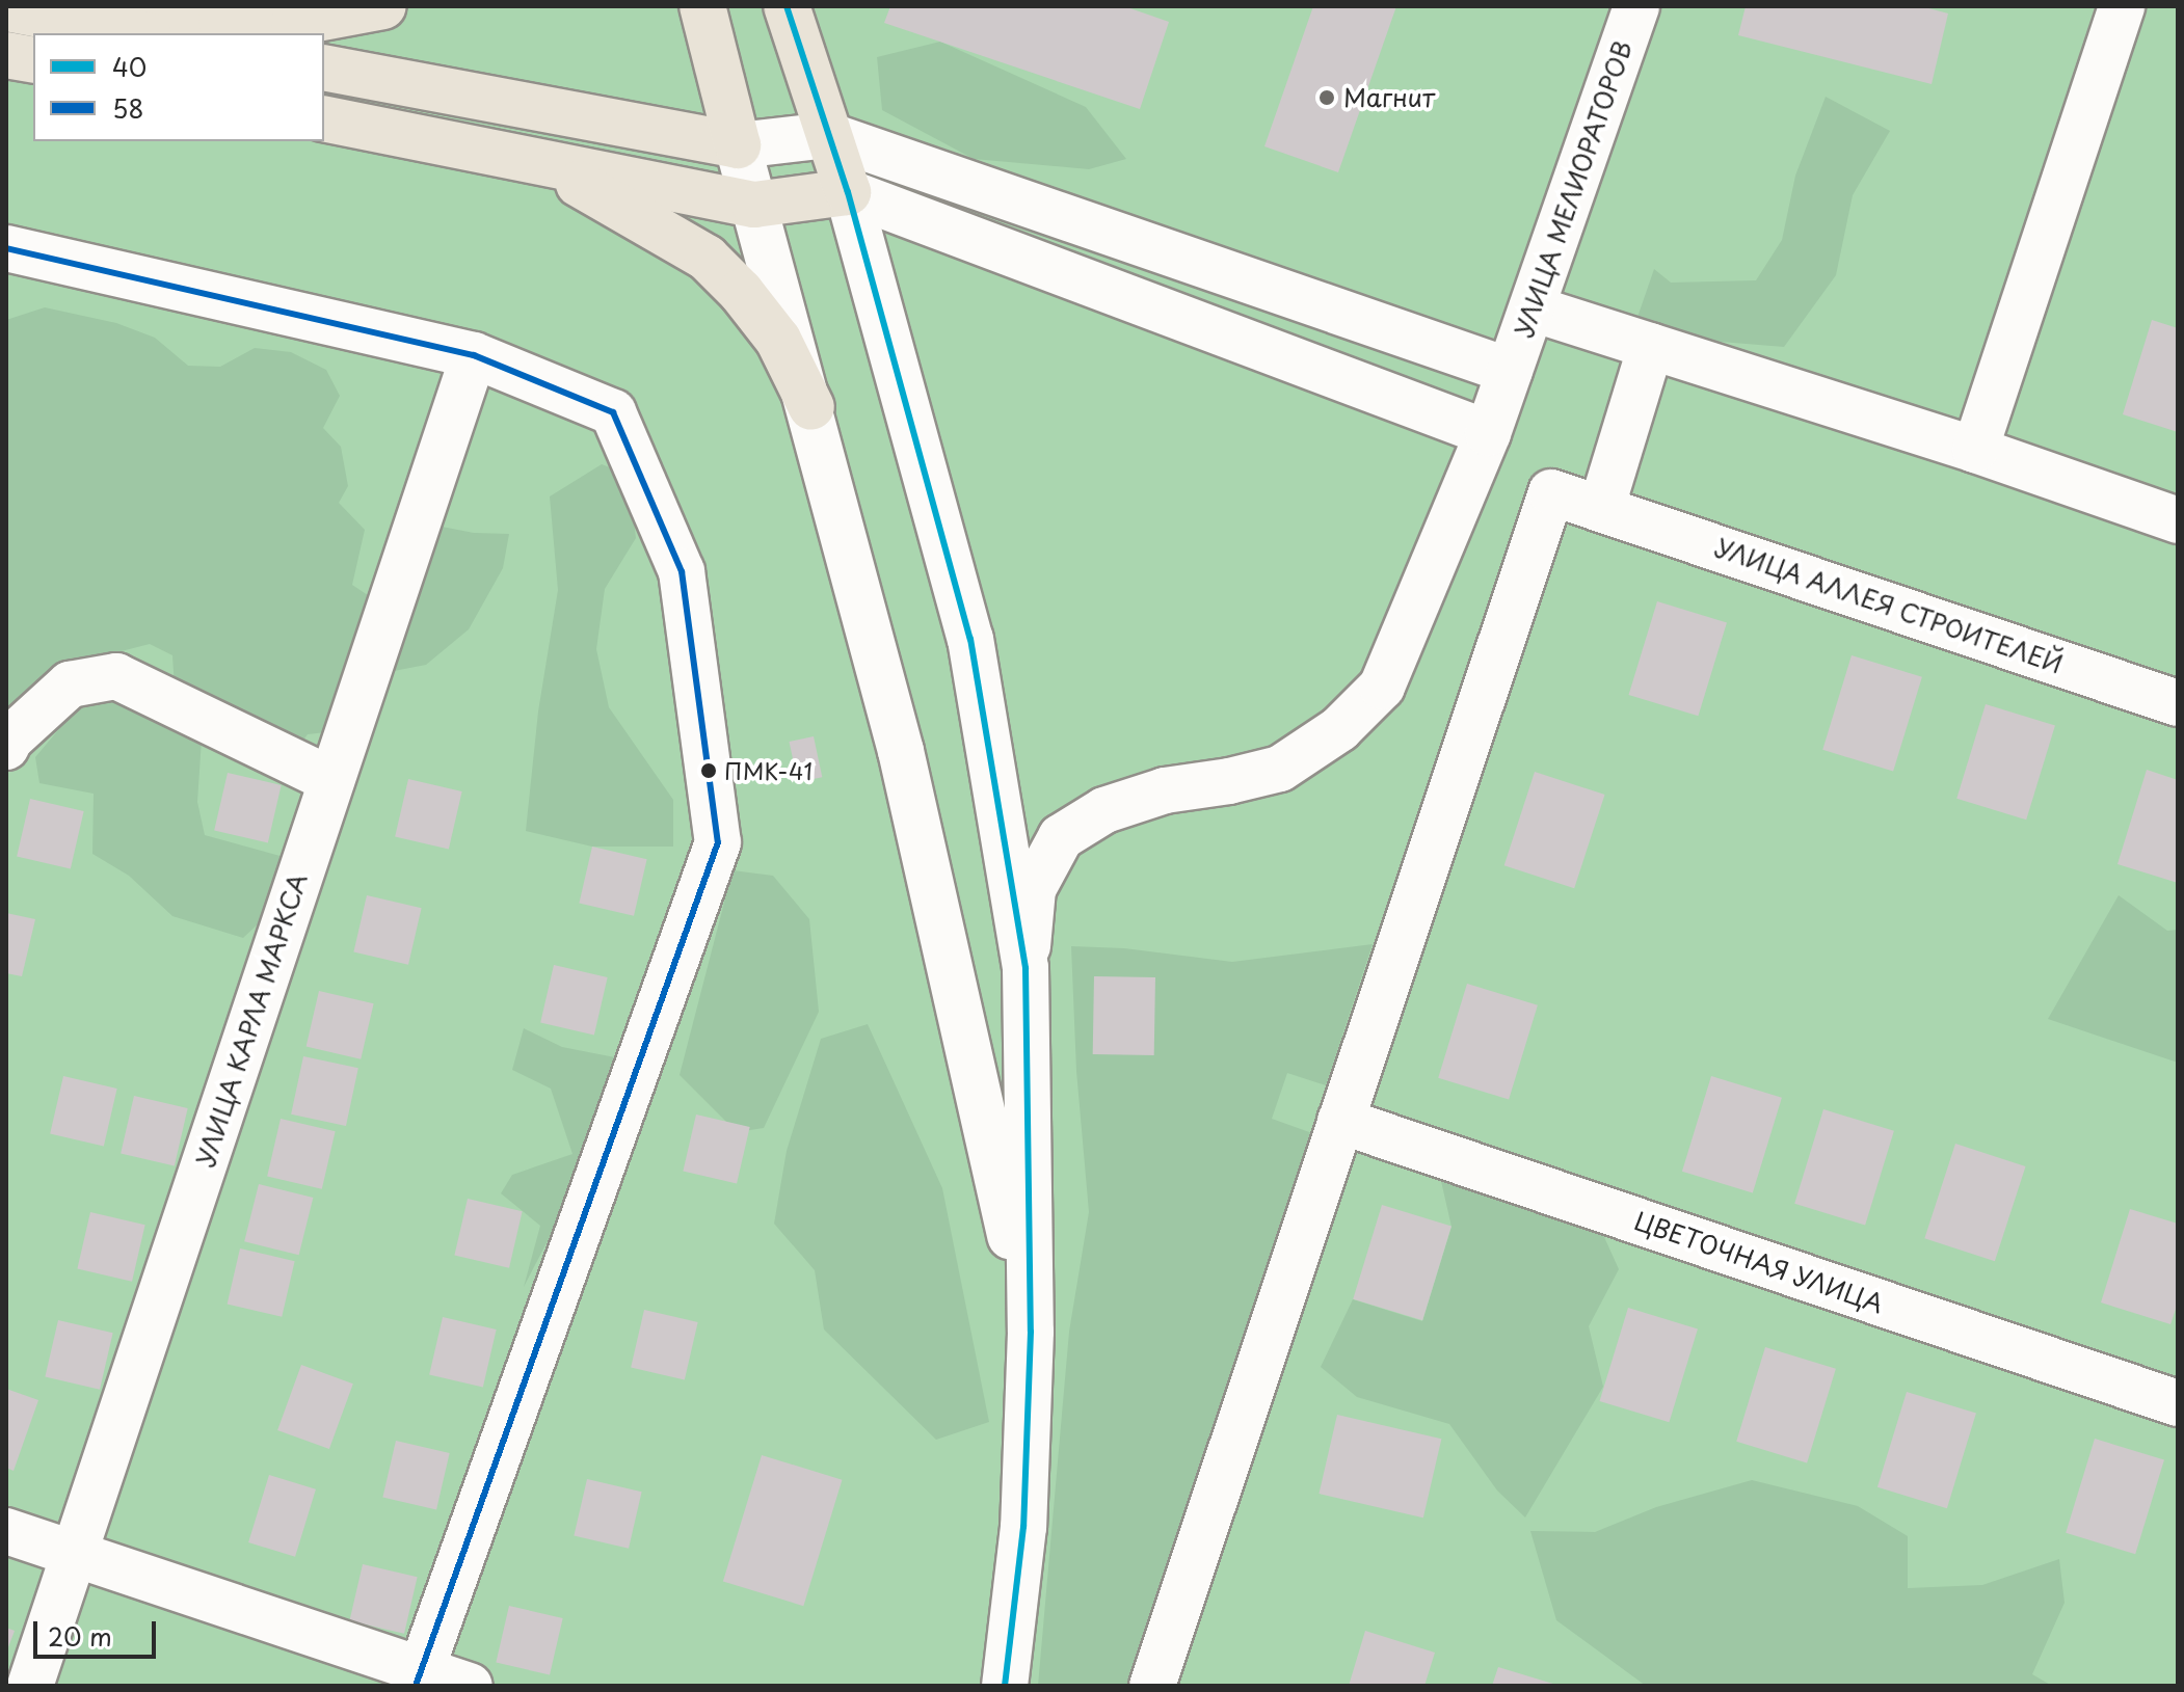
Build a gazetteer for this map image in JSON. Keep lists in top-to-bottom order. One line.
{"streets":{"street":["УЛИЦА МЕЛИОРАТОРОВ","УЛИЦА АЛЛЕЯ СТРОИТЕЛЕЙ","УЛИЦА КАРЛА МАРКСА","ЦВЕТОЧНАЯ УЛИЦА"]},"crossings":[["УЛИЦА АЛЛЕЯ СТРОИТЕЛЕЙ","ЦВЕТОЧНАЯ УЛИЦА"]],"places":["Магнит","ПМК-41"],"lines":["transit line 40","transit line 58"],"legend":["40","58"],"scale_bar":"20 m"}
